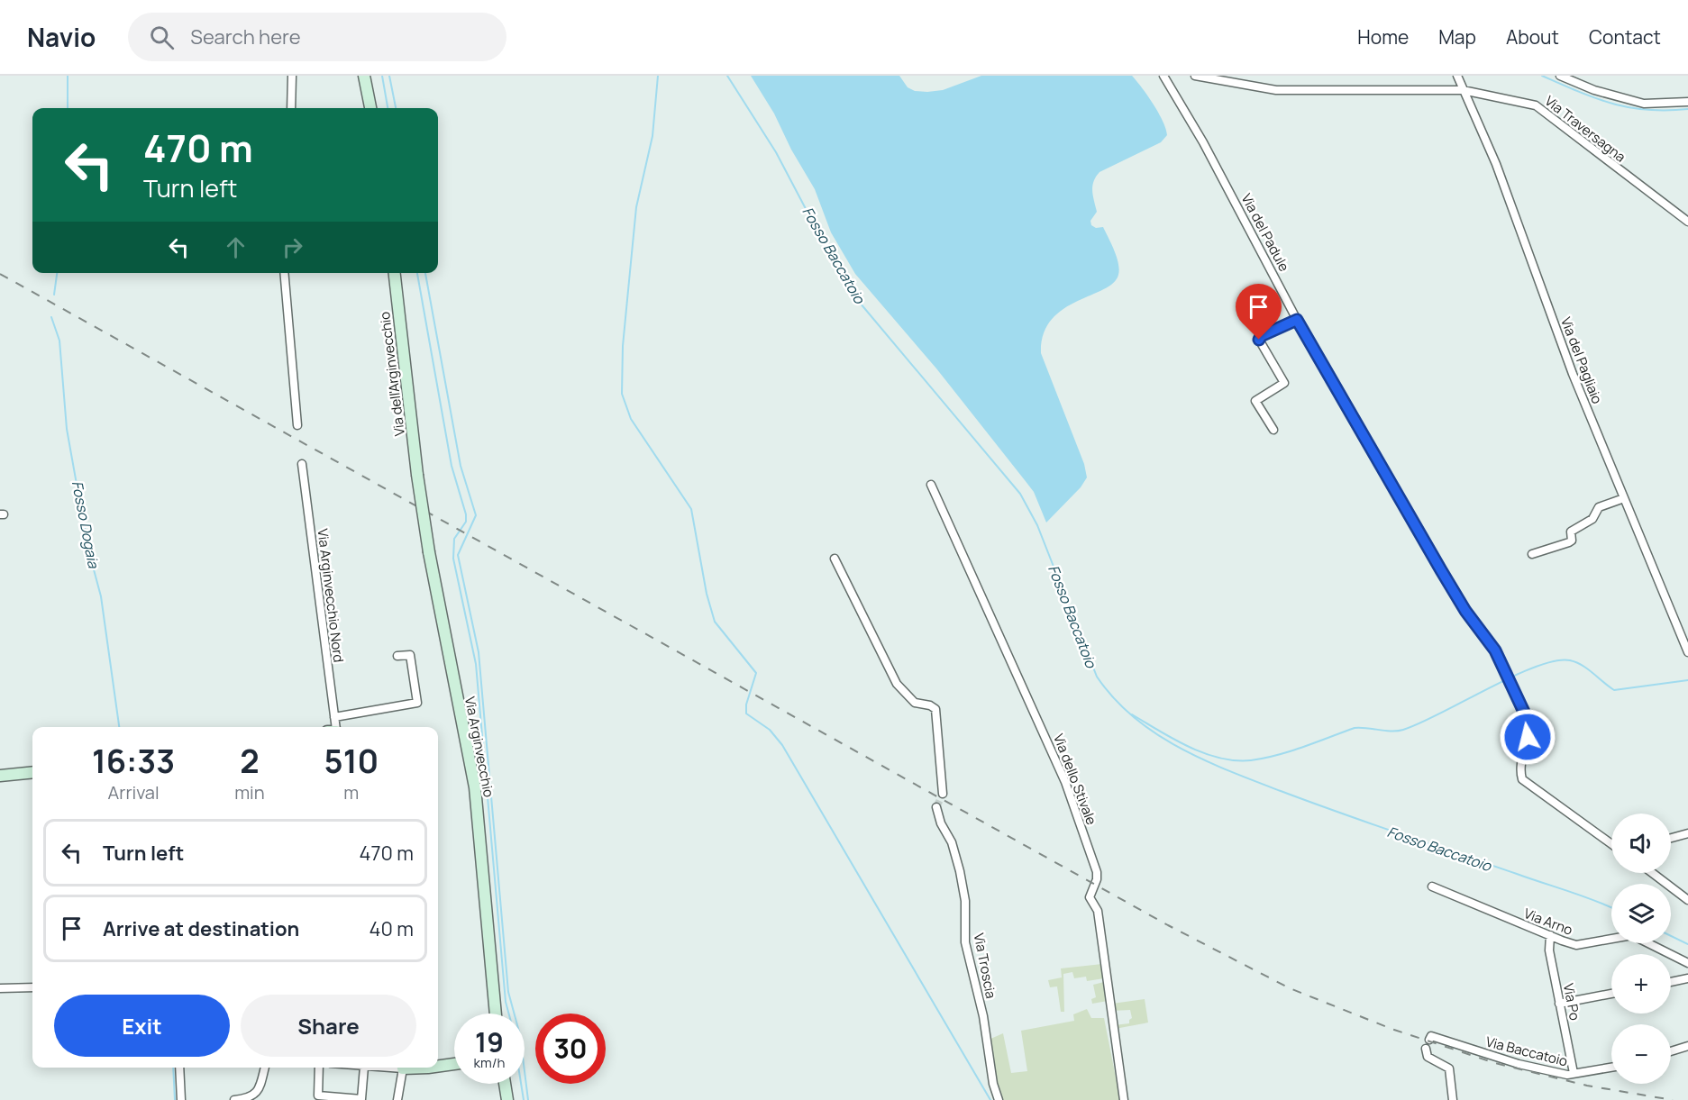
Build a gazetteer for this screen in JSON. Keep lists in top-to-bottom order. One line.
{"streets":{"main road":["Via dell'Arginvecchio","Via Arginvecchio"],"street":["Via Traversagna","Via del Padule","Via del Pagliaio","Via Arginvecchio Nord","Via dello Stivale","Via Arno","Via Troscia","Via Po","Via Baccatoio"]},"crossings":[["Via Traversagna","Via del Pagliaio"],["Via dell'Arginvecchio","Via Arginvecchio"],["Via Arno","Via Po"],["Via Po","Via Baccatoio"]],"water":["Fosso Baccatoio","Fosso Dogaia"],"page":{"header":"Navio","search":"Search here","nav":["Home","Map","About","Contact"],"turn":["470 m","Turn left"],"eta":["16:33","Arrival","2","min","510","m"],"map_buttons":["+","−"],"list":[{"name":"Turn left","value":"470 m"},{"name":"Arrive at destination","value":"40 m"}],"buttons":["Exit","Share"],"speed":"19 km/h","limit":"30"}}
